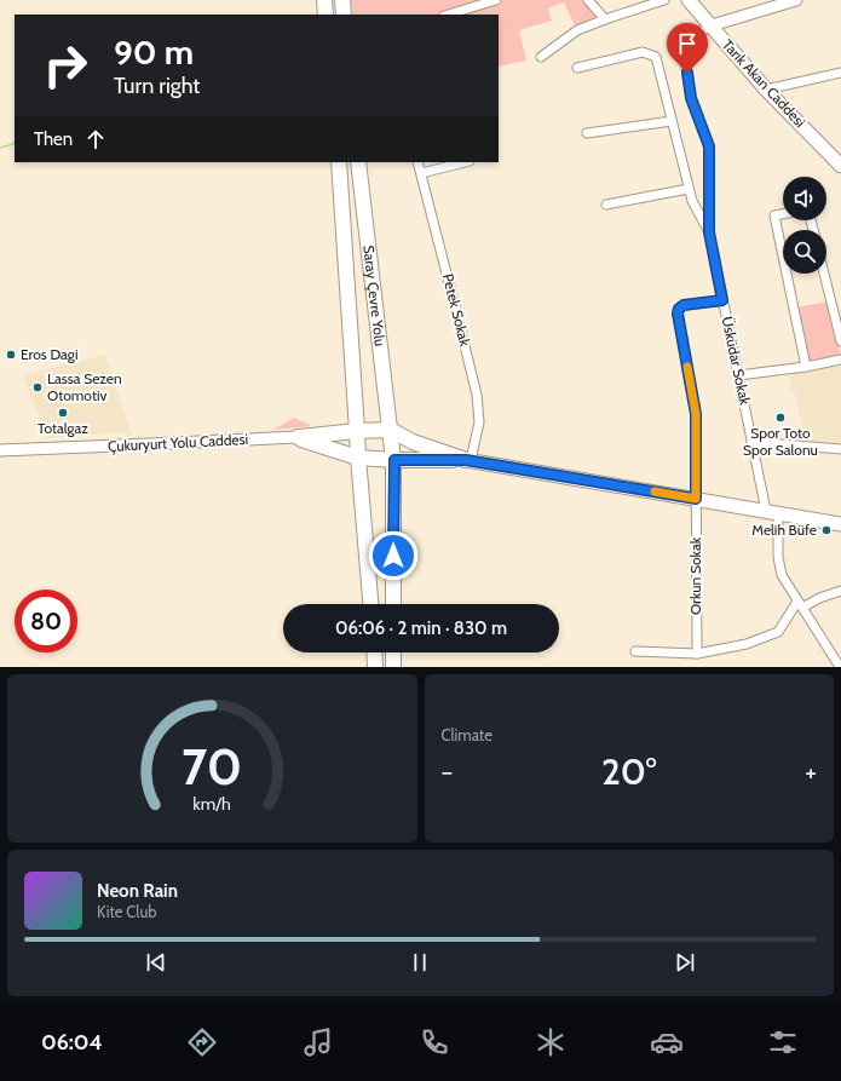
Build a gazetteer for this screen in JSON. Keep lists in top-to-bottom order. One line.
{"streets":{"highway":["Saray Çevre Yolu"],"main road":["Tarık Akan Caddesi","Çukuryurt Yolu Caddesi"],"street":["Petek Sokak","Üsküdar Sokak","Orkun Sokak"]},"crossings":[["Tarık Akan Caddesi","Üsküdar Sokak"],["Üsküdar Sokak","Orkun Sokak"]],"places":["Eros Dagi","Lassa Sezen Otomotiv","Totalgaz","Spor Toto Spor Salonu","Melih Büfe"],"page":{"turn":["90 m","Turn right"],"then":"Then","limit":"80","trip":"06:06 · 2 min · 830 m","tile":"Climate","heat":["−","20°","+"],"song":["Neon Rain","Kite Club"],"tabs":"06:04","gauge":["70","km/h"]}}
